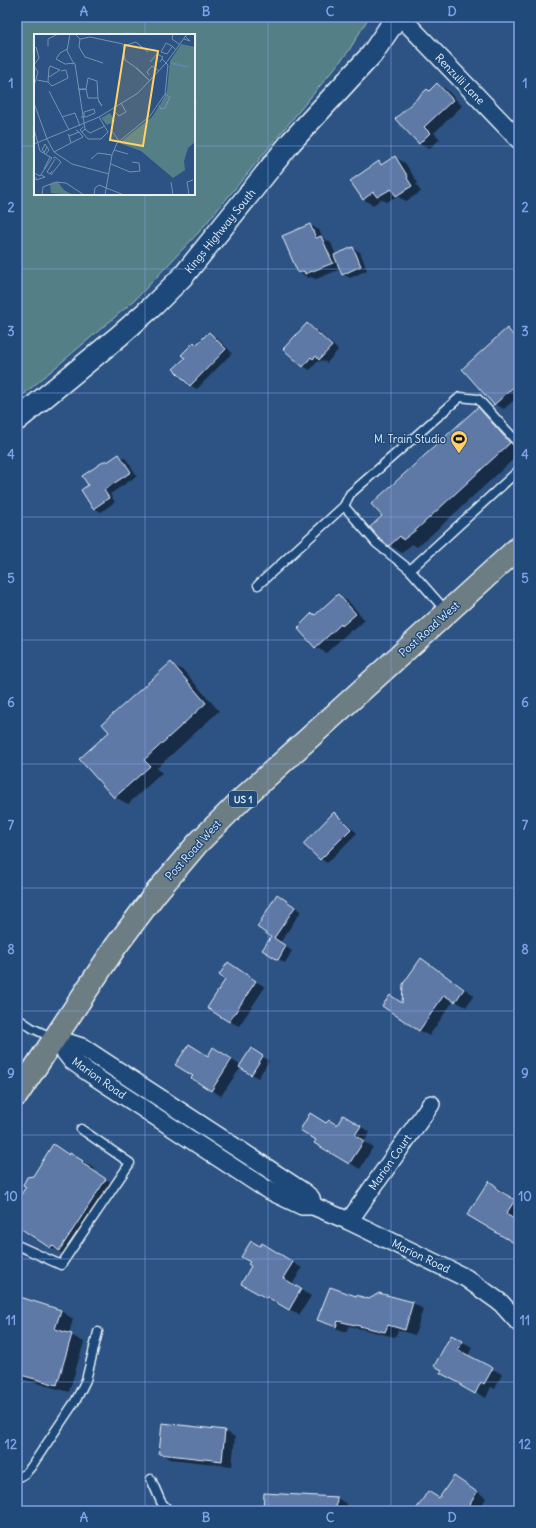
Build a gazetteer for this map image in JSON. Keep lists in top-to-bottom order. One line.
{"streets":{"main road":["Post Road West","US 1"],"street":["Renzulli Lane","Kings Highway South","Marion Road","Marion Court"]},"crossings":[["Post Road West","Marion Road"],["Marion Road","Marion Court"]],"places":{"sports":["M. Train Studio"]},"grid":{"columns":["A","B","C","D"],"rows":["1","2","3","4","5","6","7","8","9","10","11","12"]}}
